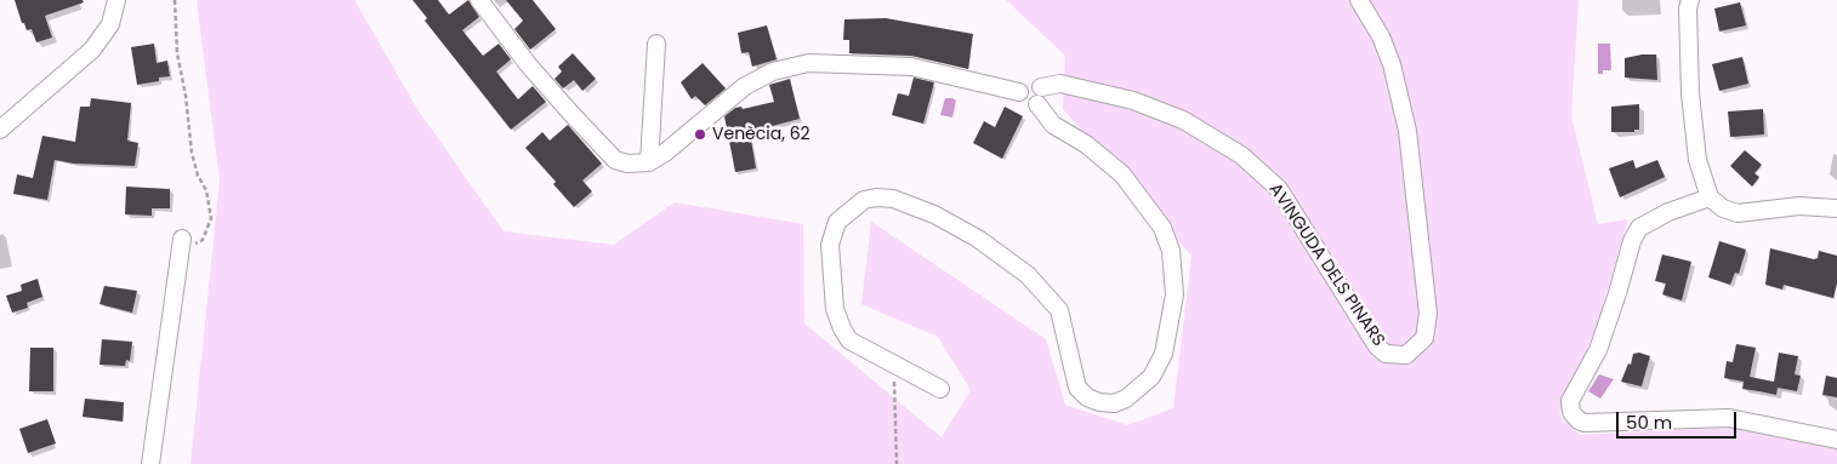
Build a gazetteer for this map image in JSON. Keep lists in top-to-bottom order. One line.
{"streets":{"street":["AVINGUDA DELS PINARS"]},"places":["Venècia, 62"],"scale_bar":"50 m"}
